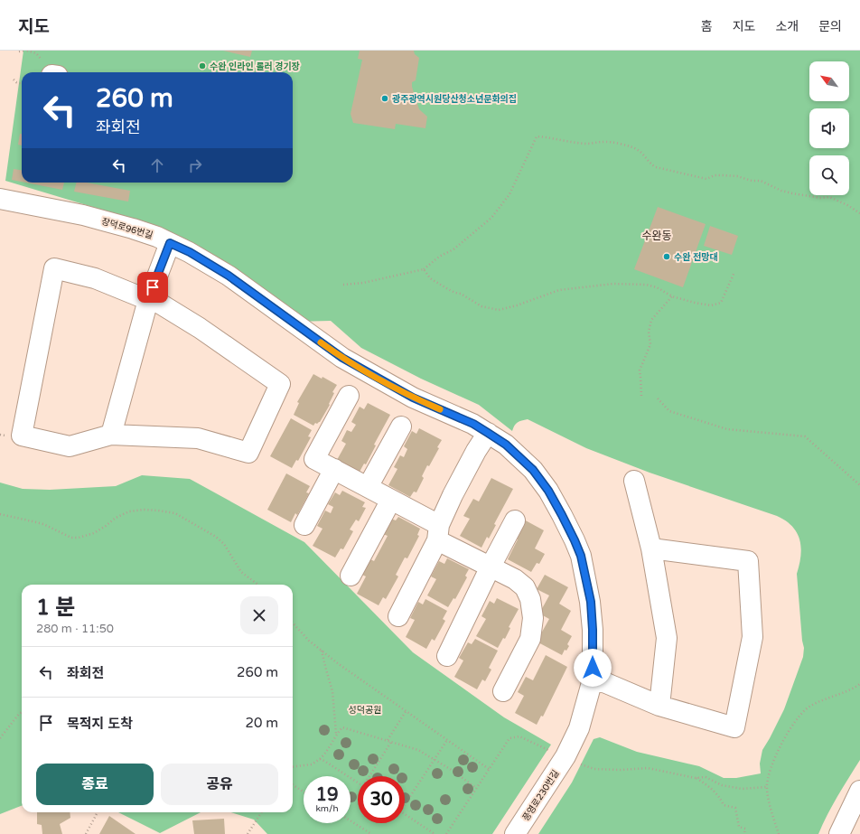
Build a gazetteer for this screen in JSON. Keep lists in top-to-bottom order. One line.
{"streets":{"street":["장덕로96번길","풍영로230번길"]},"crossings":[["장덕로96번길","풍영로230번길"]],"districts":["수완동"],"parks":["성덕공원"],"places":["수완 인라인 롤러 경기장","광주광역시원당산청소년문화의집","수완 전망대"],"north":"top left","page":{"header":"지도","nav":["홈","지도","소개","문의"],"turn":["260 m","좌회전"],"heading":["1 분","280 m · 11:50"],"list":[{"name":"좌회전","value":"260 m"},{"name":"목적지 도착","value":"20 m"}],"buttons":["종료","공유"],"speed":"19 km/h","limit":"30"}}
